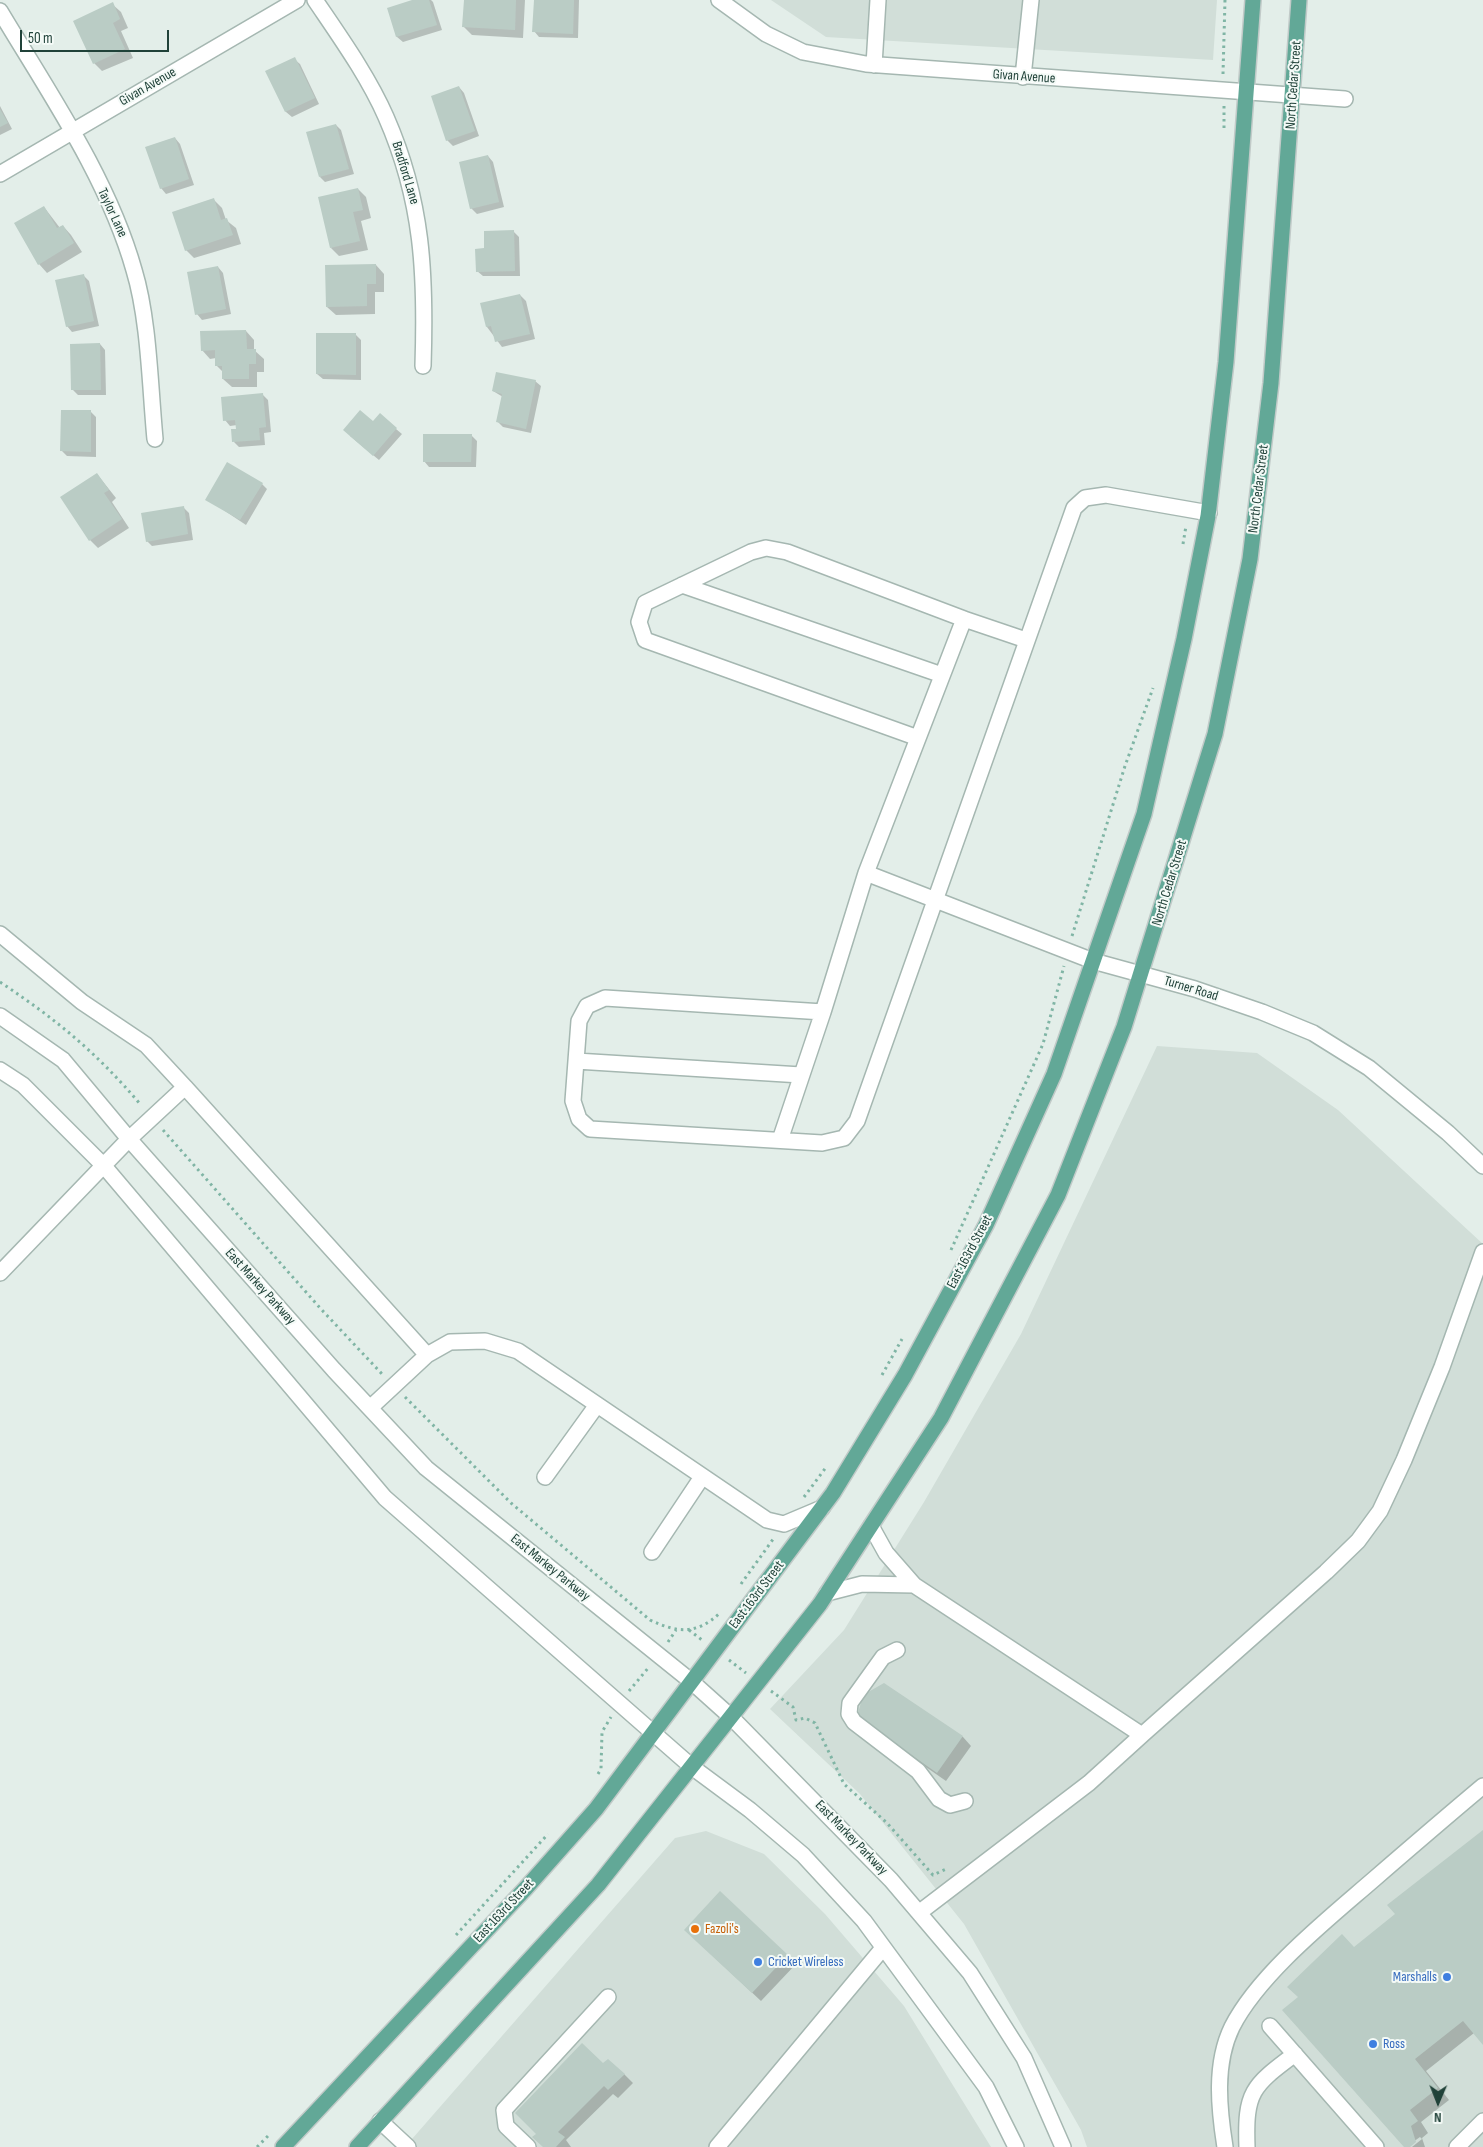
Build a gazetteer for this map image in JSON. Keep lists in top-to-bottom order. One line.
{"streets":{"main road":["North Cedar Street","East 163rd Street"],"street":["Givan Avenue","Bradford Lane","Taylor Lane","Turner Road","East Markey Parkway"]},"crossings":[["Givan Avenue","North Cedar Street"],["Givan Avenue","Taylor Lane"],["North Cedar Street","Turner Road"],["Turner Road","East 163rd Street"],["East 163rd Street","East Markey Parkway"]],"places":["Fazoli's","Cricket Wireless","Marshalls","Ross"],"scale_bar":"50 m","north":"bottom"}
